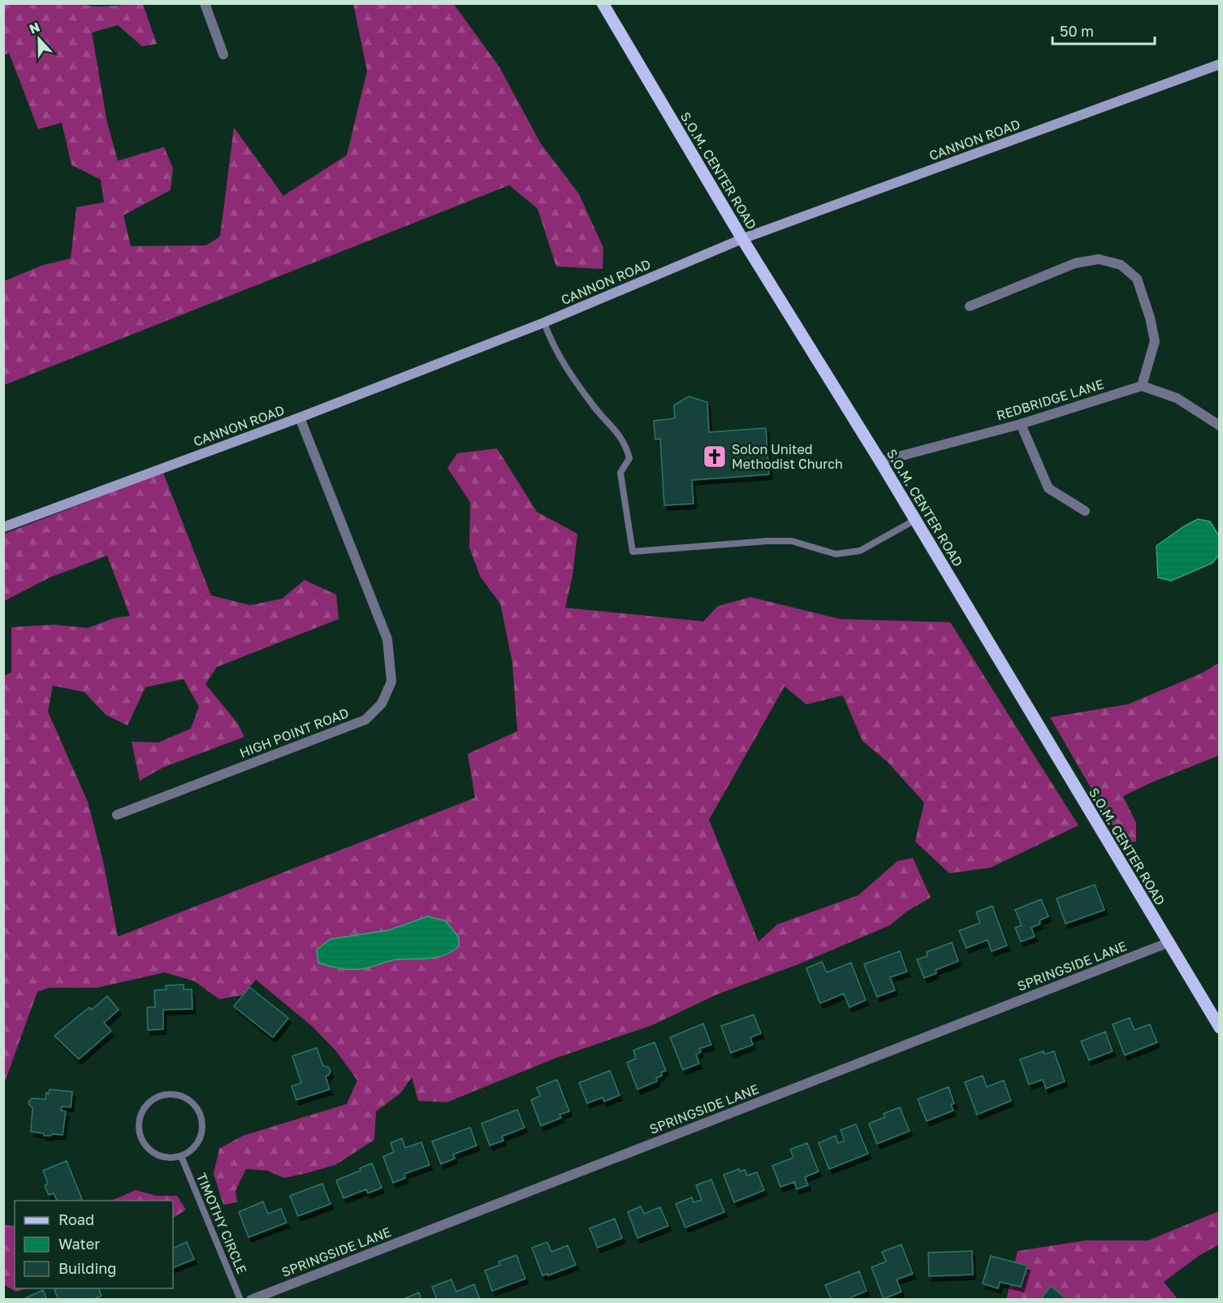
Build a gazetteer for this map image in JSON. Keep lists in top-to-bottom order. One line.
{"streets":{"main road":["CANNON ROAD","S.O.M. CENTER ROAD"],"street":["REDBRIDGE LANE","HIGH POINT ROAD","SPRINGSIDE LANE"],"lane":["TIMOTHY CIRCLE"]},"crossings":[["CANNON ROAD","S.O.M. CENTER ROAD"],["CANNON ROAD","HIGH POINT ROAD"],["S.O.M. CENTER ROAD","REDBRIDGE LANE"],["S.O.M. CENTER ROAD","SPRINGSIDE LANE"]],"places":{"church":["Solon United Methodist Church"]},"legend":["Road","Water","Building"],"scale_bar":"50 m","north":"top"}
